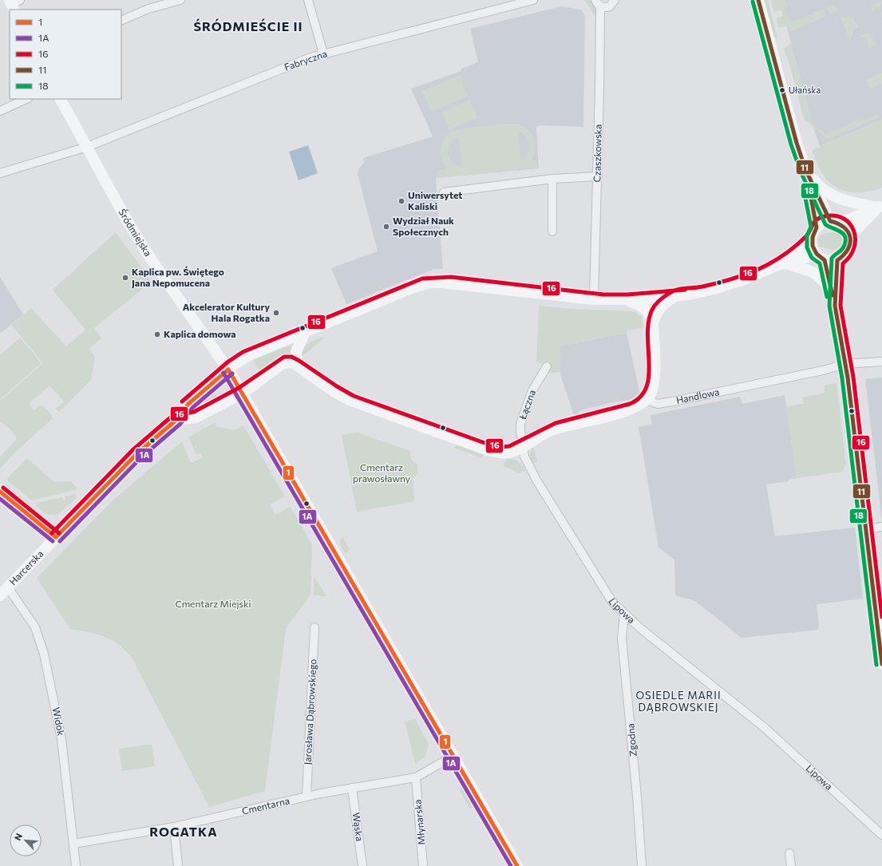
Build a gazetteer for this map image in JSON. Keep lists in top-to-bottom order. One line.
{"streets":{"street":["Fabryczna","Czaszkowska","Śródmiejska","Handlowa","Łączna","Harcerska","Lipowa","Jarosława Dąbrowskiego","Widok","Zgodna","Cmentarna","Młynarska","Wąska"]},"crossings":[["Fabryczna","Śródmiejska"],["Czaszkowska","Harcerska"],["Śródmiejska","Harcerska"],["Śródmiejska","Cmentarna"],["Łączna","Lipowa"],["Harcerska","Widok"],["Lipowa","Zgodna"],["Jarosława Dąbrowskiego","Cmentarna"],["Widok","Cmentarna"],["Cmentarna","Młynarska"],["Cmentarna","Wąska"]],"districts":["ŚRÓDMIEŚCIE II","OSIEDLE MARII DĄBROWSKIEJ","ROGATKA"],"parks":["Cmentarz prawosławny","Cmentarz Miejski"],"places":["Ułańska","Uniwersytet Kaliski","Wydział Nauk Społecznych","Kaplica pw. Świętego Jana Nepomucena","Akcelerator Kultury Hala Rogatka","Kaplica domowa"],"lines":["transit line 11","transit line 18","transit line 16","transit line 1","transit line 1A"],"legend":["1","1A","16","11","18"],"north":"top left"}
